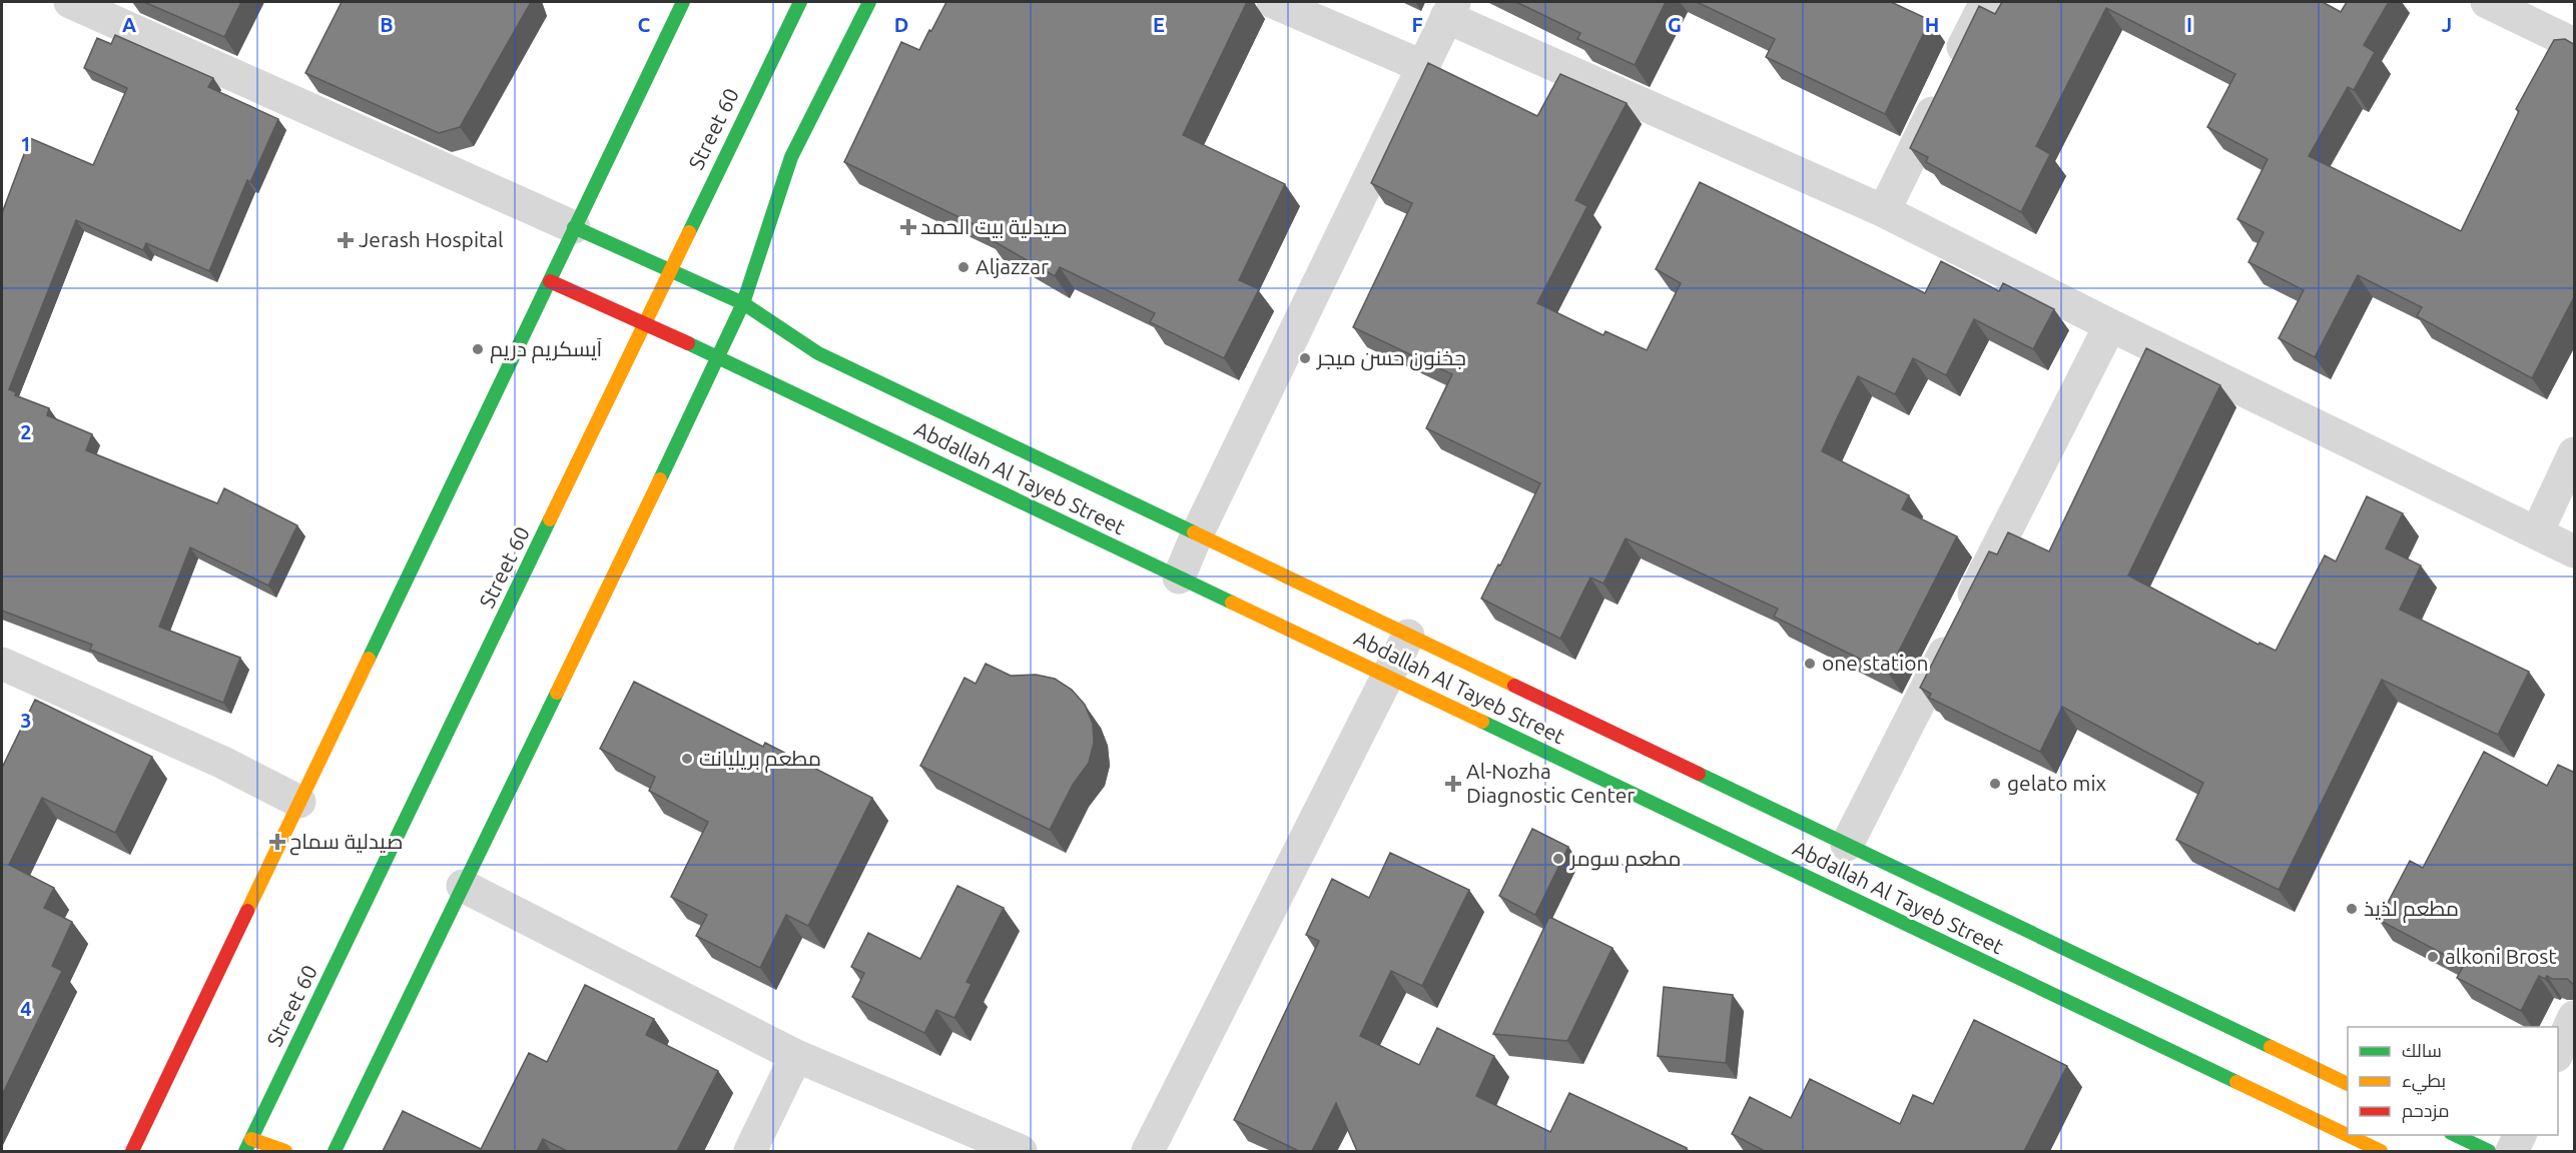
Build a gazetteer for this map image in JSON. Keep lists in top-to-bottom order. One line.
{"streets":{"main road":["Street 60","Abdallah Al Tayeb Street"]},"crossings":[["Street 60","Abdallah Al Tayeb Street"]],"places":{"health":["صيدلية بيت الحمد","Jerash Hospital","Al-Nozha Diagnostic Center","صيدلية سماح"],"other":["Aljazzar","آيسكريم دريم","جخنون حسن ميجر","one station","مطعم بريليانت","gelato mix","مطعم سومر","مطعم لذيذ","alkoni Brost"]},"legend":["سالك","بطيء","مزدحم"],"grid":{"columns":["A","B","C","D","E","F","G","H","I","J"],"rows":["1","2","3","4"]}}
